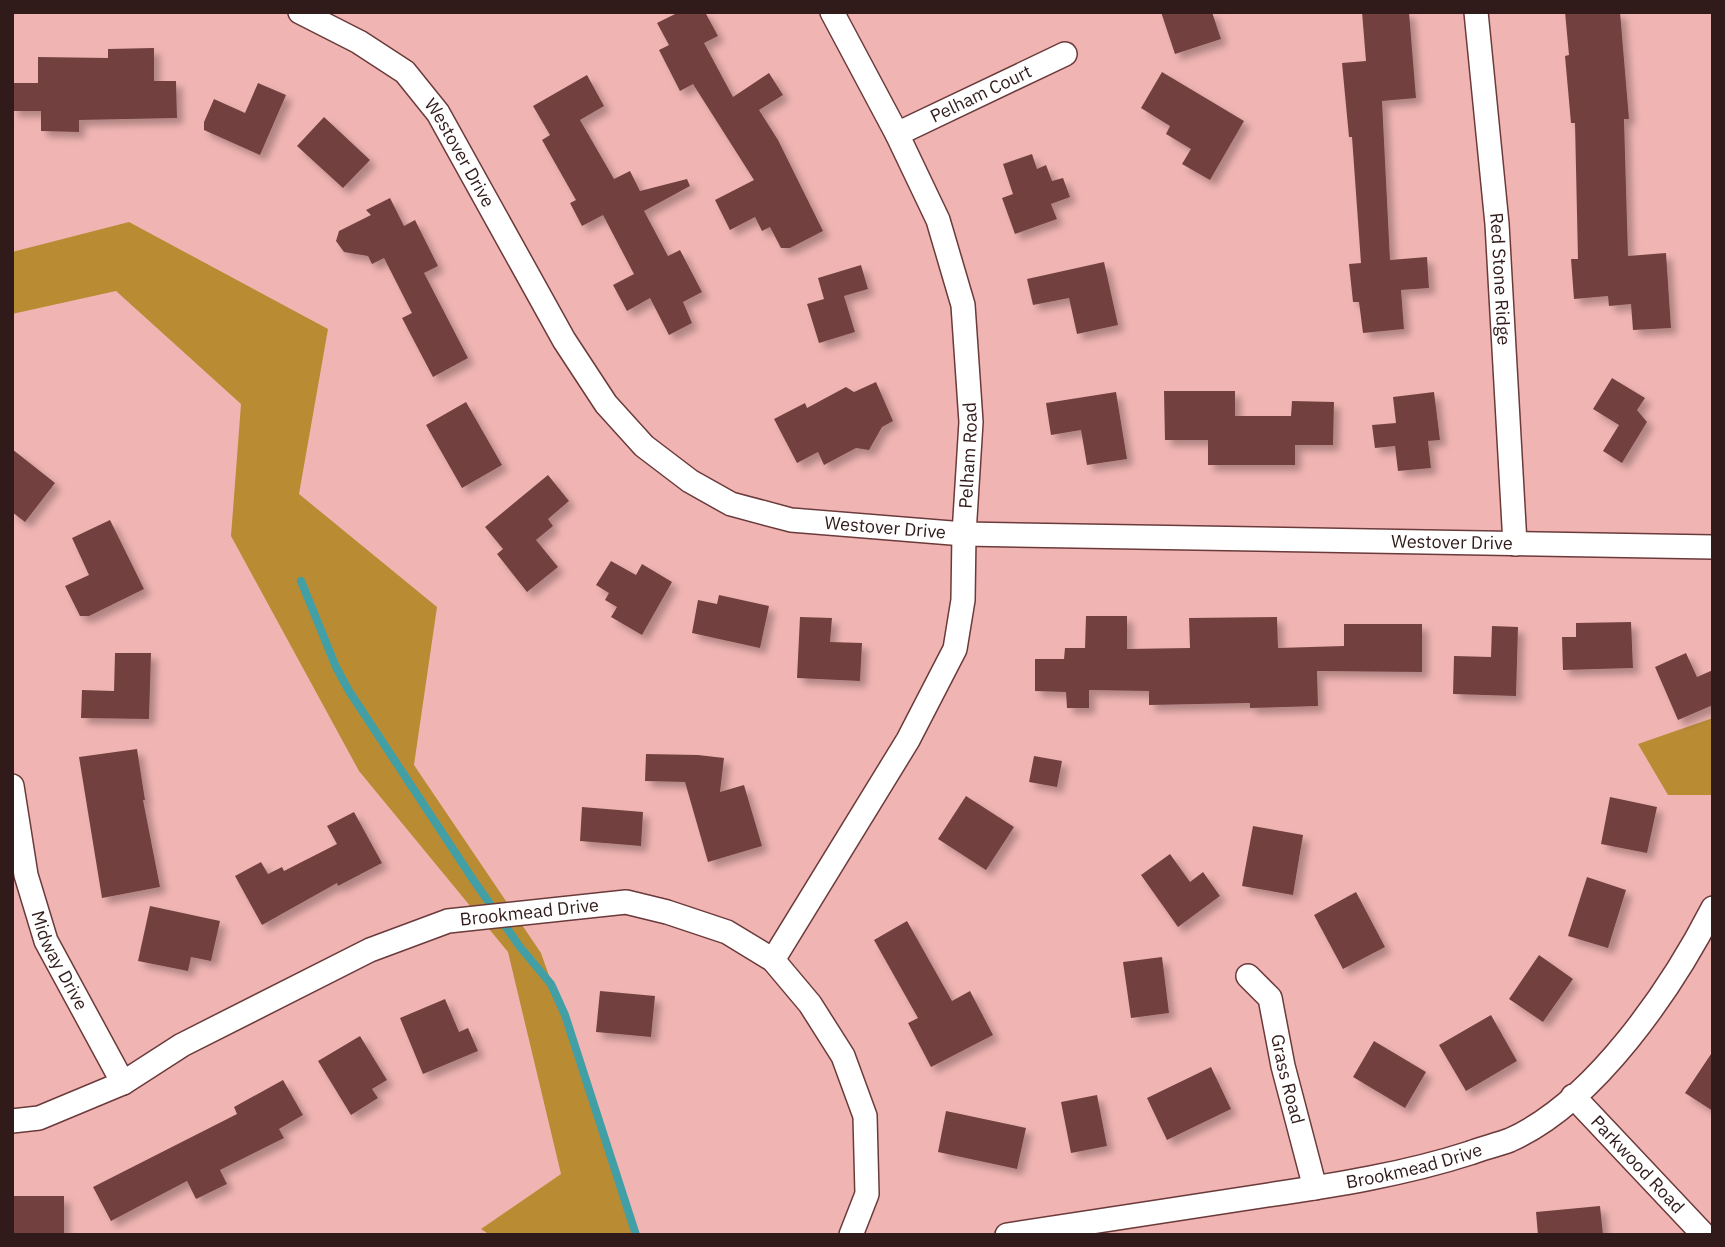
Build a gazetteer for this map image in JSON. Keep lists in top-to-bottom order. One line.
{"streets":{"street":["Pelham Court","Westover Drive","Red Stone Ridge","Pelham Road","Brookmead Drive","Midway Drive","Grass Road","Parkwood Road"]},"crossings":[["Pelham Court","Pelham Road"],["Westover Drive","Red Stone Ridge"],["Westover Drive","Pelham Road"],["Pelham Road","Brookmead Drive"],["Brookmead Drive","Midway Drive"],["Brookmead Drive","Grass Road"],["Brookmead Drive","Parkwood Road"]]}
